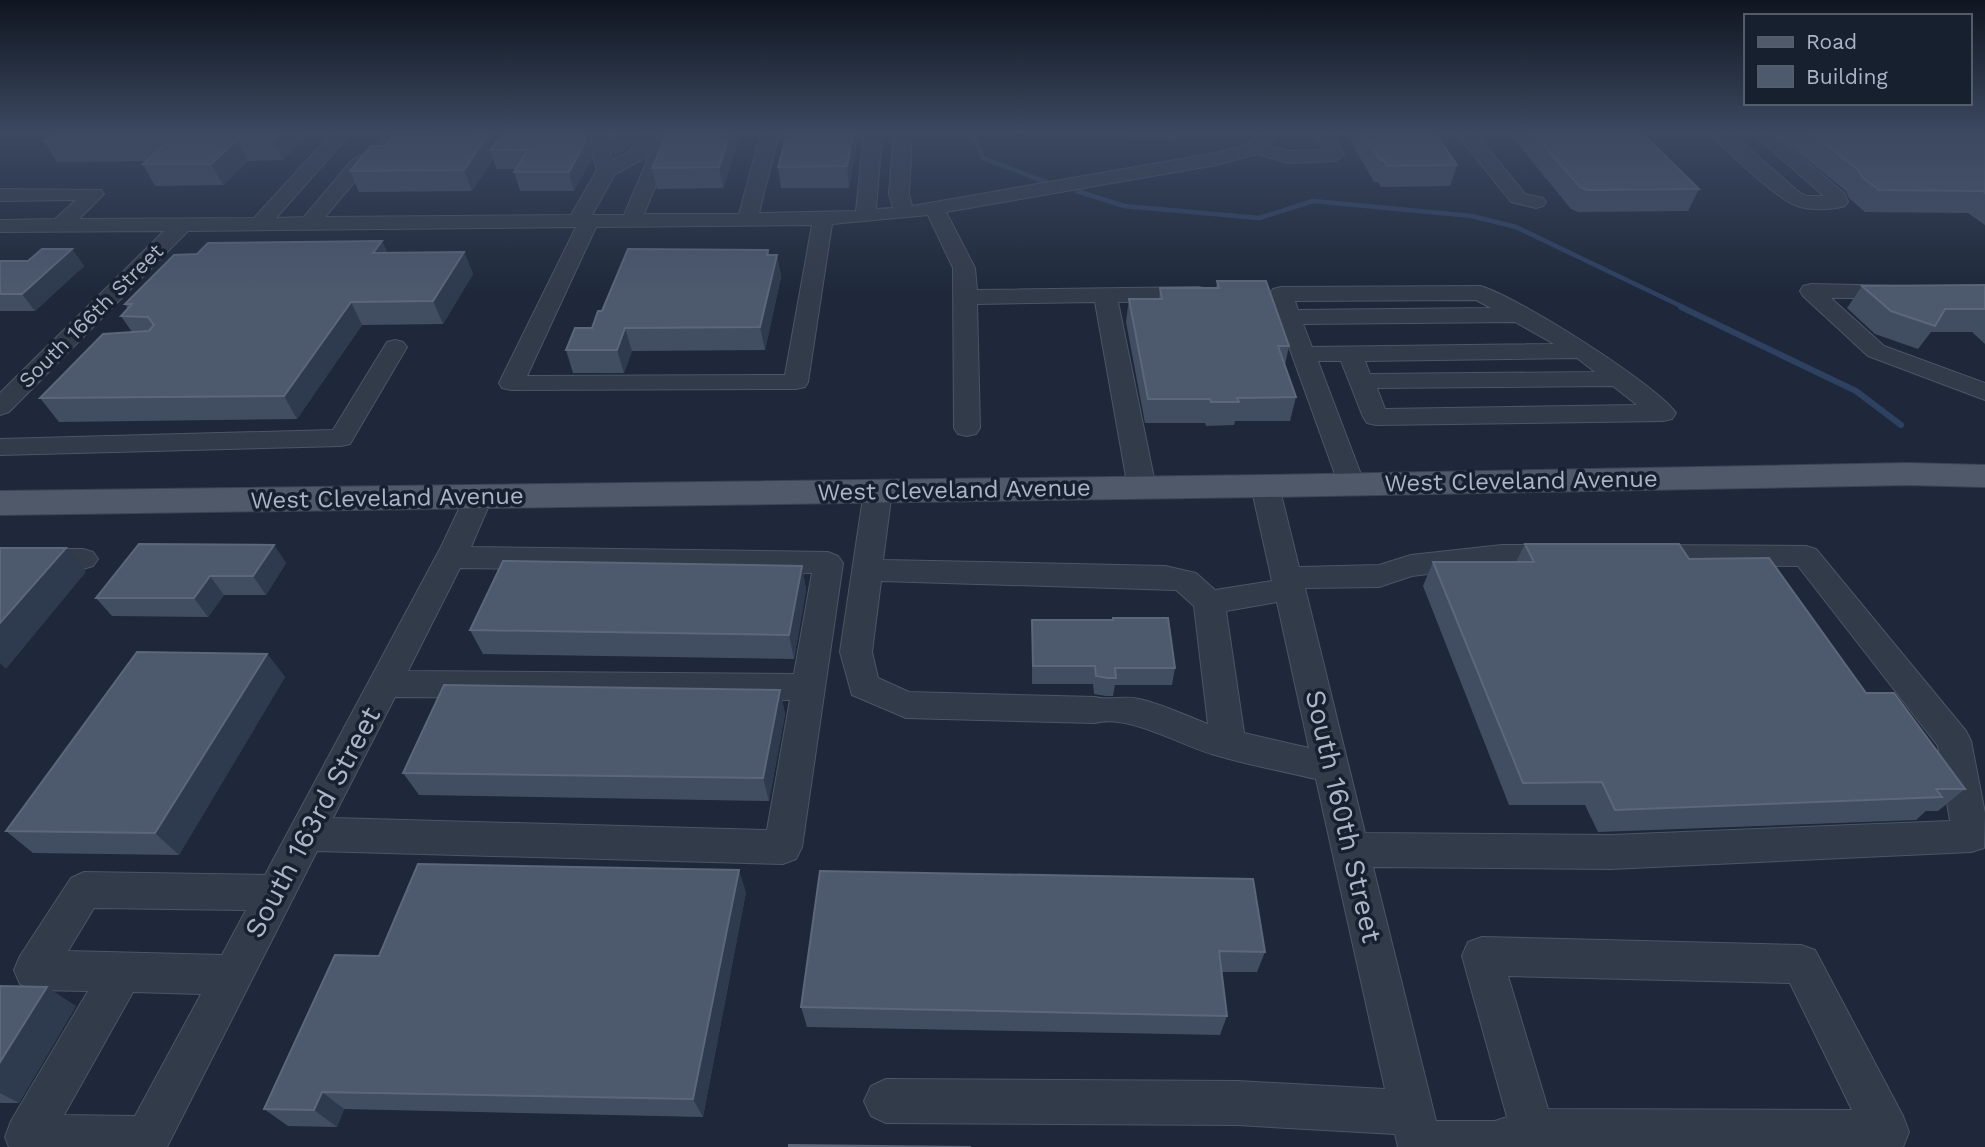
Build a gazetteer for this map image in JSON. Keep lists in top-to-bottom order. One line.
{"streets":{"main road":["West Cleveland Avenue"],"street":["South 166th Street","South 160th Street","South 163rd Street"]},"crossings":[["West Cleveland Avenue","South 160th Street"],["West Cleveland Avenue","South 163rd Street"]],"legend":["Road","Building"]}
